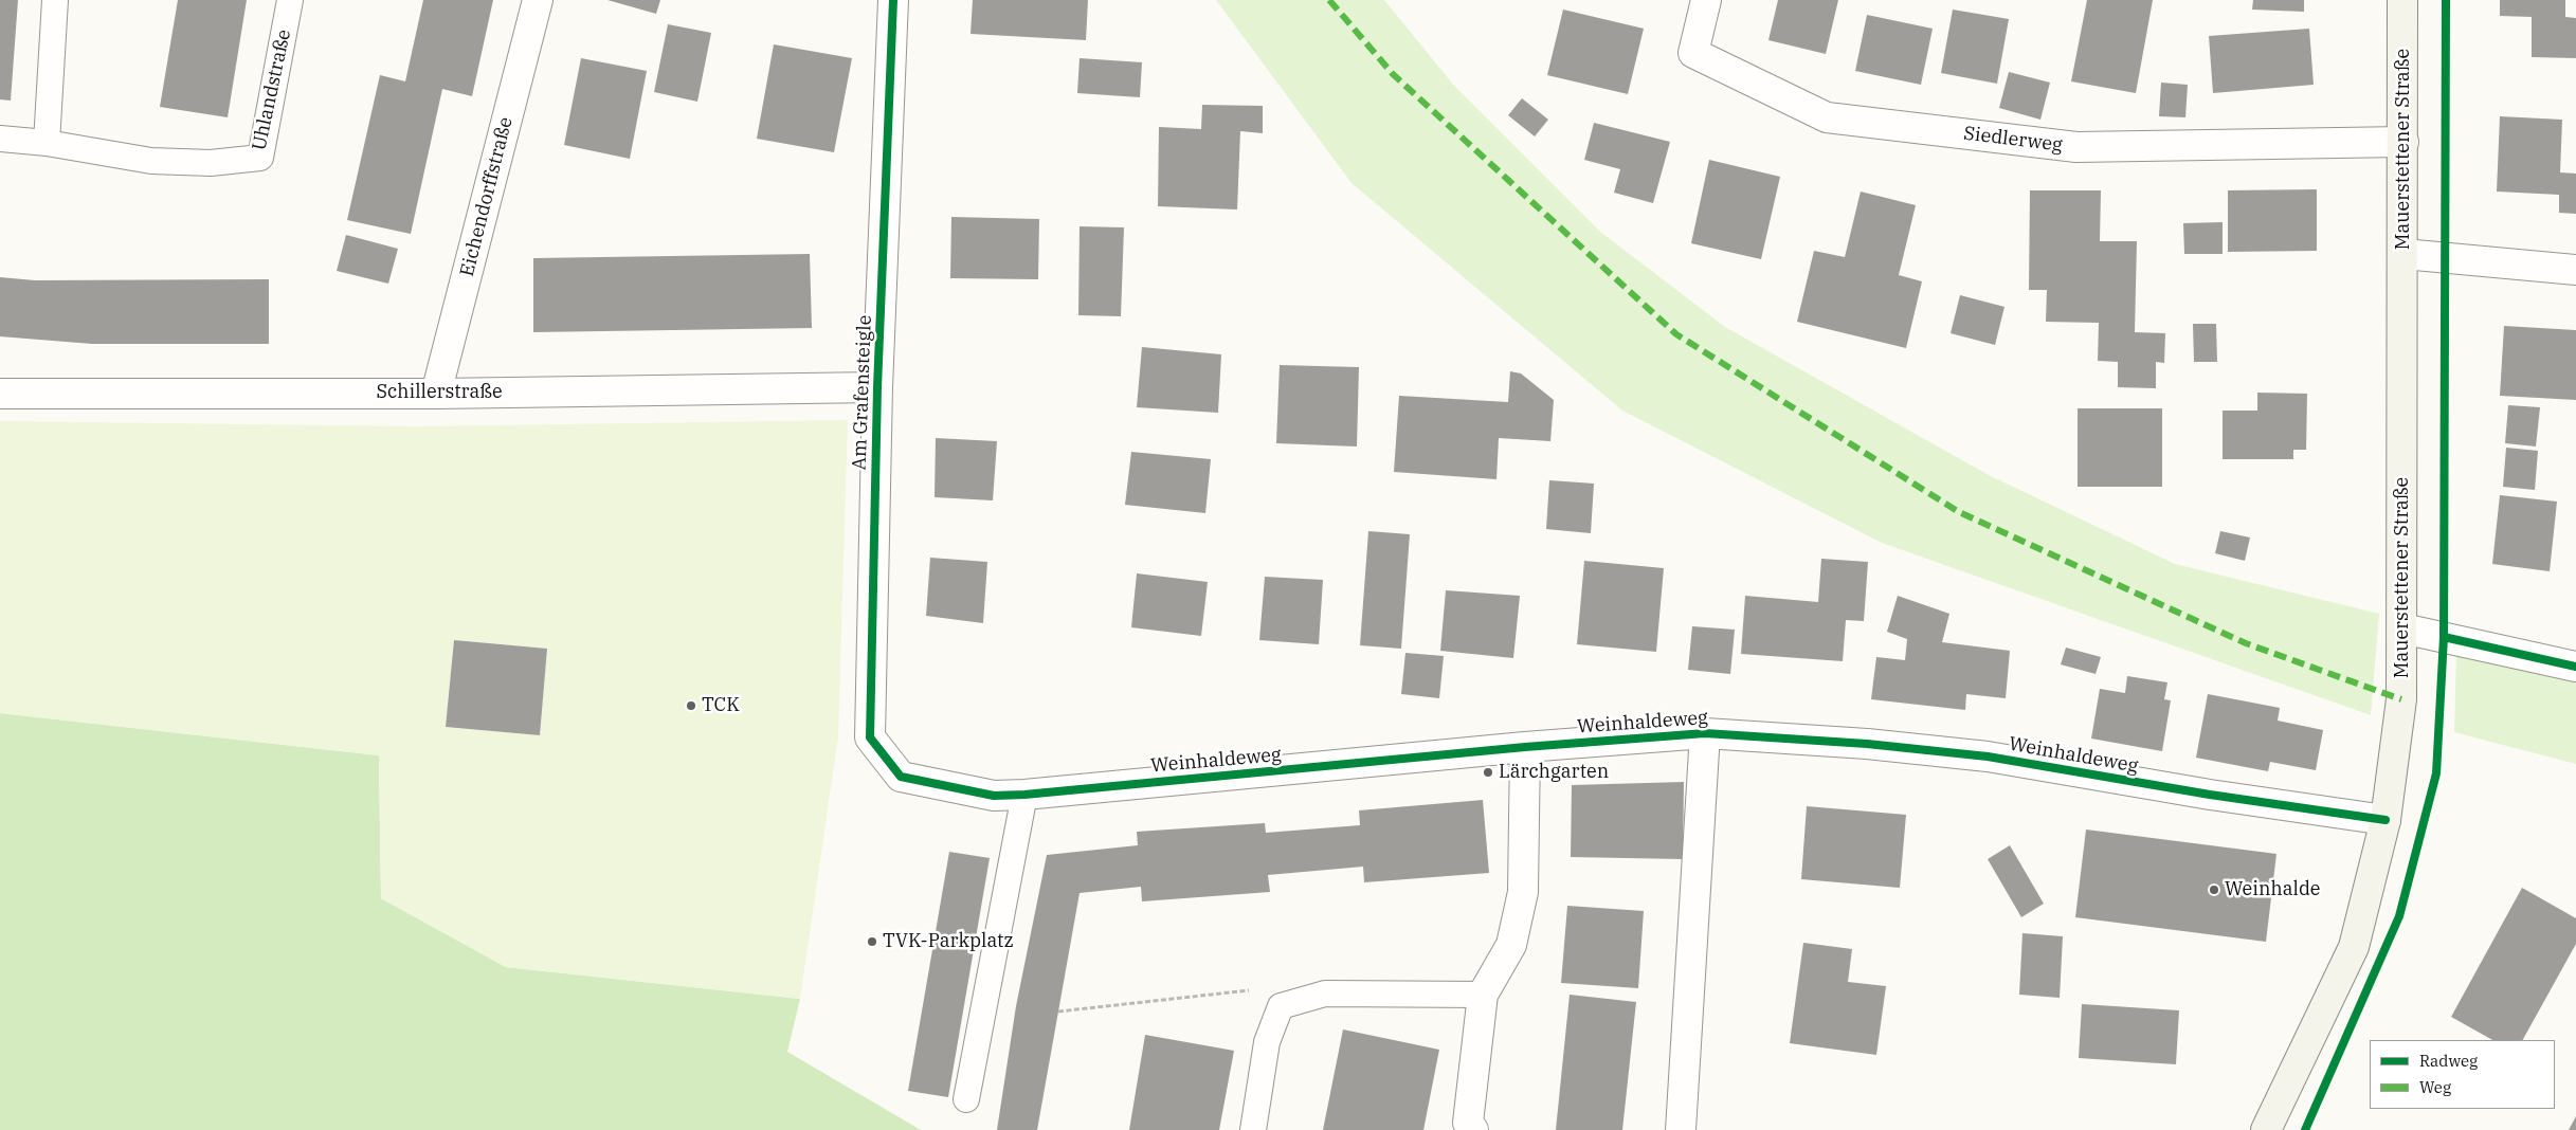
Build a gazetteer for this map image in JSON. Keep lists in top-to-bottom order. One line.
{"streets":{"main road":["Mauerstettener Straße"],"street":["Siedlerweg","Eichendorffstraße","Schillerstraße","Am Grafensteigle","Weinhaldeweg"],"lane":["Uhlandstraße"]},"crossings":[["Siedlerweg","Mauerstettener Straße"],["Mauerstettener Straße","Weinhaldeweg"],["Eichendorffstraße","Schillerstraße"],["Schillerstraße","Am Grafensteigle"],["Am Grafensteigle","Weinhaldeweg"]],"places":["TCK","Lärchgarten","Weinhalde","TVK-Parkplatz"],"legend":["Radweg","Weg"]}
